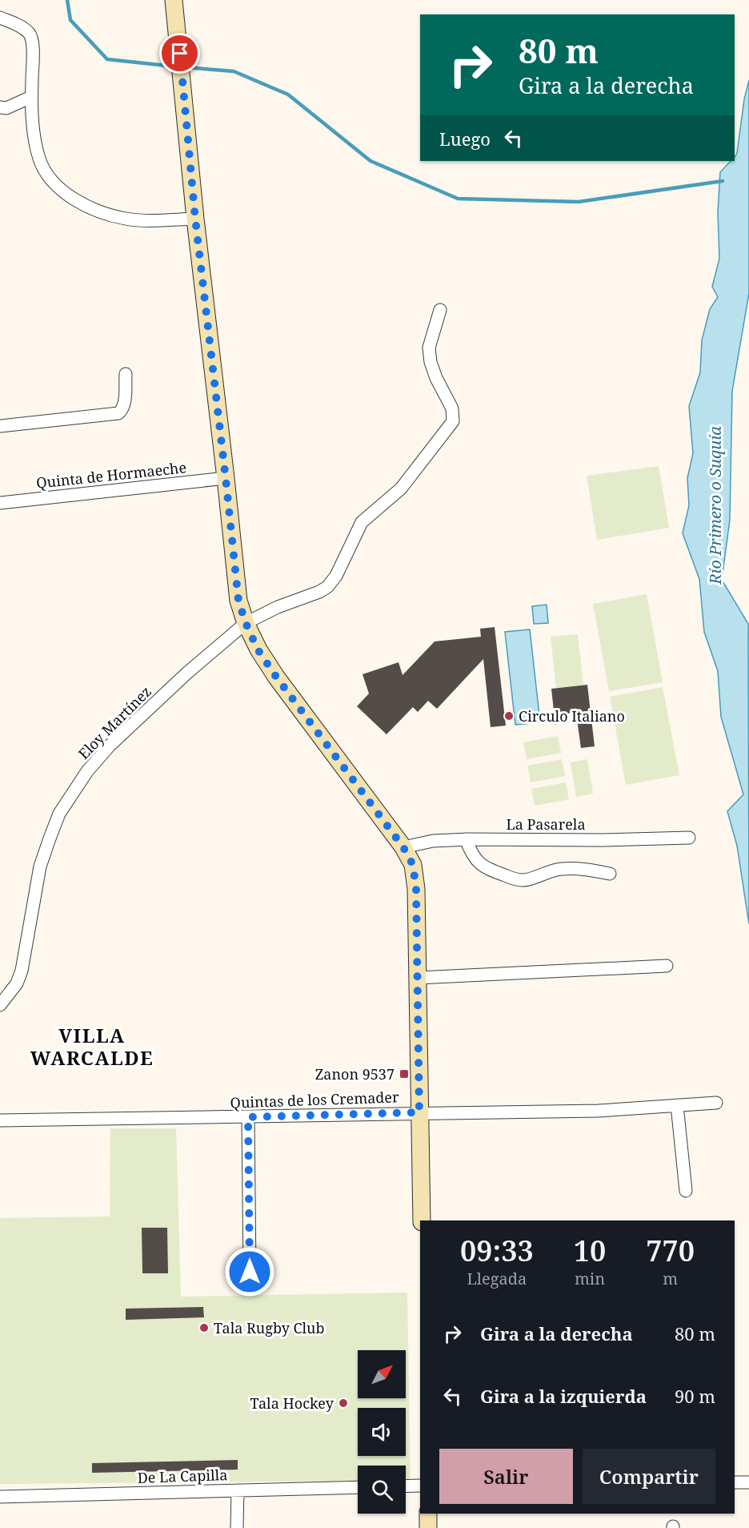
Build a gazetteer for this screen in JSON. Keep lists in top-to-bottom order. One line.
{"streets":{"street":["Quinta de Hormaeche","Eloy Martínez","La Pasarela","Quintas de los Cremader","De La Capilla"]},"districts":["VILLA WARCALDE"],"water":["Río Primero o Suquía"],"places":{"other":["Circulo Italiano","Tala Rugby Club","Tala Hockey"],"transit":["Zanon 9537"]},"north":"top right","page":{"turn":["80 m","Gira a la derecha"],"then":"Luego","eta":["09:33","Llegada","10","min","770","m"],"list":[{"name":"Gira a la derecha","value":"80 m"},{"name":"Gira a la izquierda","value":"90 m"}],"buttons":["Salir","Compartir"]}}
